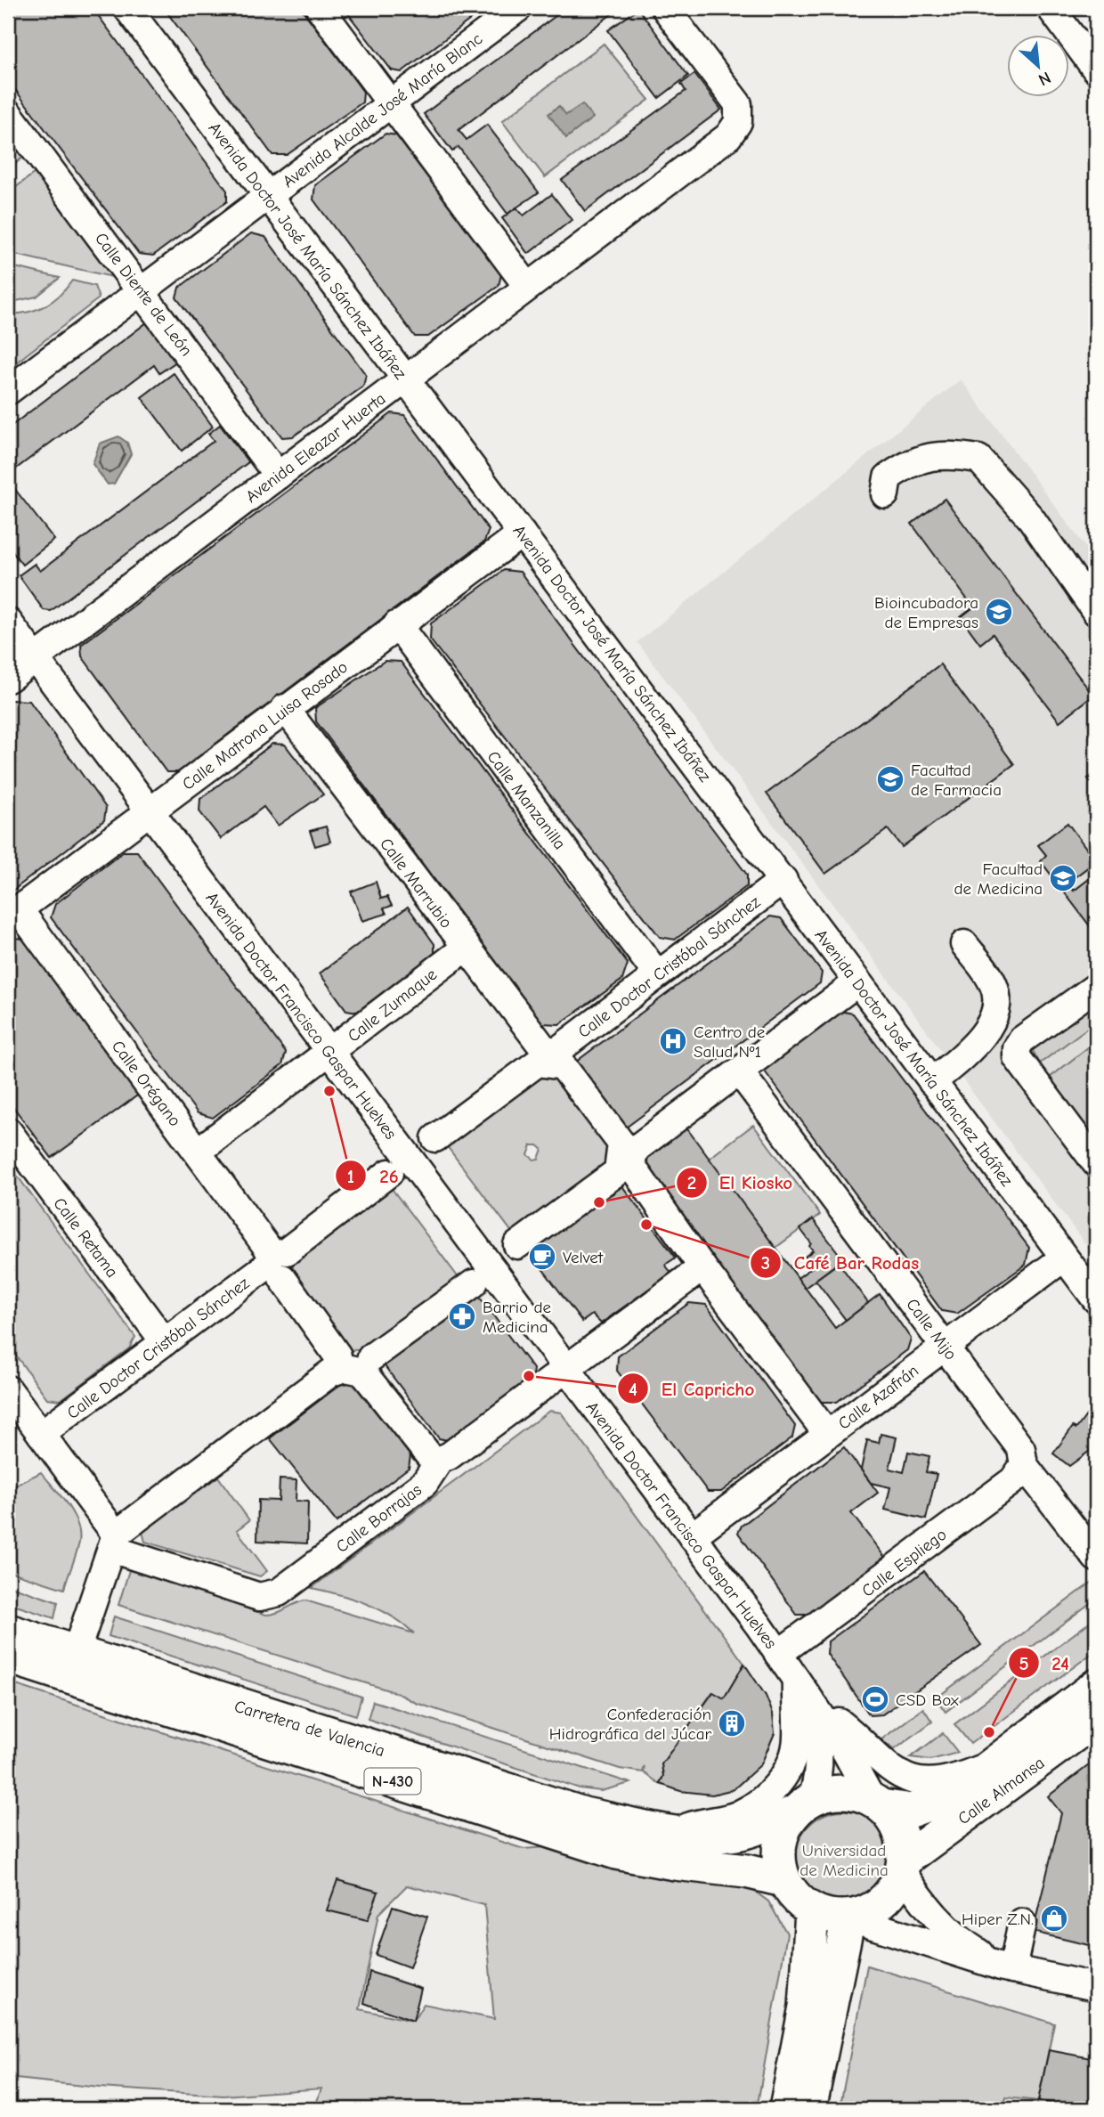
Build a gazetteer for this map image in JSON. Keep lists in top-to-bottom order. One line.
{"streets":{"main road":["Carretera de Valencia","N-430","Calle Almansa"],"street":["Avenida Alcalde José María Blanc","Avenida Doctor José María Sánchez Ibáñez","Calle Diente de León","Avenida Eleazar Huerta","Calle Matrona Luisa Rosado","Calle Manzanilla","Calle Marrubio","Calle Doctor Cristóbal Sánchez","Calle Zumaque","Avenida Doctor Francisco Gaspar Huelves","Calle Orégano","Calle Retama","Calle Mijo","Calle Azafrán","Calle Borrajas","Calle Espliego"]},"crossings":[["Avenida Alcalde José María Blanc","Avenida Doctor José María Sánchez Ibáñez"],["Avenida Alcalde José María Blanc","Calle Diente de León"],["Avenida Doctor José María Sánchez Ibáñez","Avenida Eleazar Huerta"],["Avenida Doctor José María Sánchez Ibáñez","Calle Matrona Luisa Rosado"],["Avenida Doctor José María Sánchez Ibáñez","Calle Doctor Cristóbal Sánchez"],["Avenida Doctor José María Sánchez Ibáñez","Calle Azafrán"],["Calle Diente de León","Avenida Eleazar Huerta"],["Avenida Eleazar Huerta","Avenida Doctor Francisco Gaspar Huelves"],["Calle Matrona Luisa Rosado","Calle Manzanilla"],["Calle Matrona Luisa Rosado","Calle Marrubio"],["Calle Matrona Luisa Rosado","Avenida Doctor Francisco Gaspar Huelves"],["Calle Matrona Luisa Rosado","Calle Orégano"],["Calle Manzanilla","Calle Doctor Cristóbal Sánchez"],["Calle Marrubio","Calle Doctor Cristóbal Sánchez"],["Calle Marrubio","Calle Zumaque"],["Calle Marrubio","Calle Azafrán"],["Calle Marrubio","Calle Borrajas"],["Calle Doctor Cristóbal Sánchez","Calle Orégano"],["Calle Doctor Cristóbal Sánchez","Calle Retama"],["Calle Zumaque","Avenida Doctor Francisco Gaspar Huelves"],["Calle Zumaque","Calle Orégano"],["Avenida Doctor Francisco Gaspar Huelves","Calle Azafrán"],["Avenida Doctor Francisco Gaspar Huelves","Calle Borrajas"],["Avenida Doctor Francisco Gaspar Huelves","Calle Espliego"],["Avenida Doctor Francisco Gaspar Huelves","Carretera de Valencia"],["Avenida Doctor Francisco Gaspar Huelves","Calle Almansa"],["Calle Mijo","Calle Azafrán"],["Calle Mijo","Calle Espliego"],["Carretera de Valencia","Calle Almansa"]],"parks":["Universidad de Medicina"],"places":{"school or university":["Bioincubadora de Empresas","Facultad de Farmacia","Facultad de Medicina"],"hospital":["Centro de Salud Nº1"],"other":["26","El Kiosko","Café Bar Rodas","El Capricho","24"],"cafe":["Velvet"],"pharmacy":["Barrio de Medicina"],"sports":["CSD Box"],"building":["Confederación Hidrográfica del Júcar"],"shop":["Hiper Z.N."]},"north":"bottom right"}
